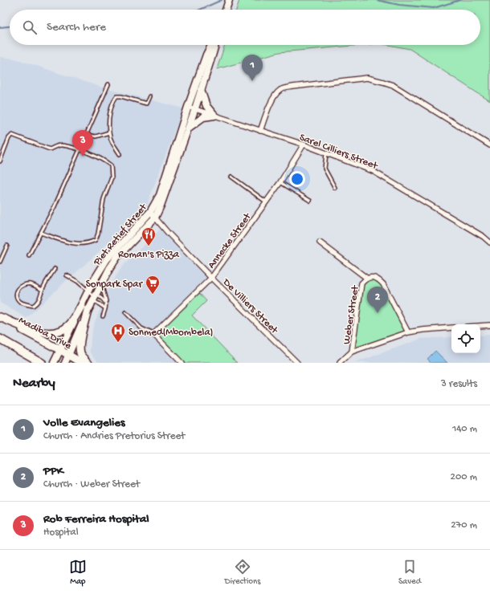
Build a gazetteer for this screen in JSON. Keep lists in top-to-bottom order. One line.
{"streets":{"main road":["Madiba Drive"],"street":["Sarel Cilliers Street","Piet Retief Street","Annecke Street","De Villiers Street","Weber Street"]},"crossings":[["Sarel Cilliers Street","Piet Retief Street"],["Sarel Cilliers Street","Annecke Street"],["Piet Retief Street","De Villiers Street"],["Piet Retief Street","Madiba Drive"],["Annecke Street","De Villiers Street"]],"places":{"restaurant":["Roman's Pizza"],"supermarket":["Sonpark Spar"],"hospital":["Sonmed(Mbombela)"]},"page":{"search":"Search here","pins":["1","3","2"],"heading":["Nearby","3 results"],"list":[{"mark":"1","name":"Volle Evangelies","note":"Church · Andries Pretorius Street","value":"140 m"},{"mark":"2","name":"PPK","note":"Church · Weber Street","value":"200 m"},{"mark":"3","name":"Rob Ferreira Hospital","note":"Hospital","value":"270 m"}],"nav":["Map","Directions","Saved"]}}
